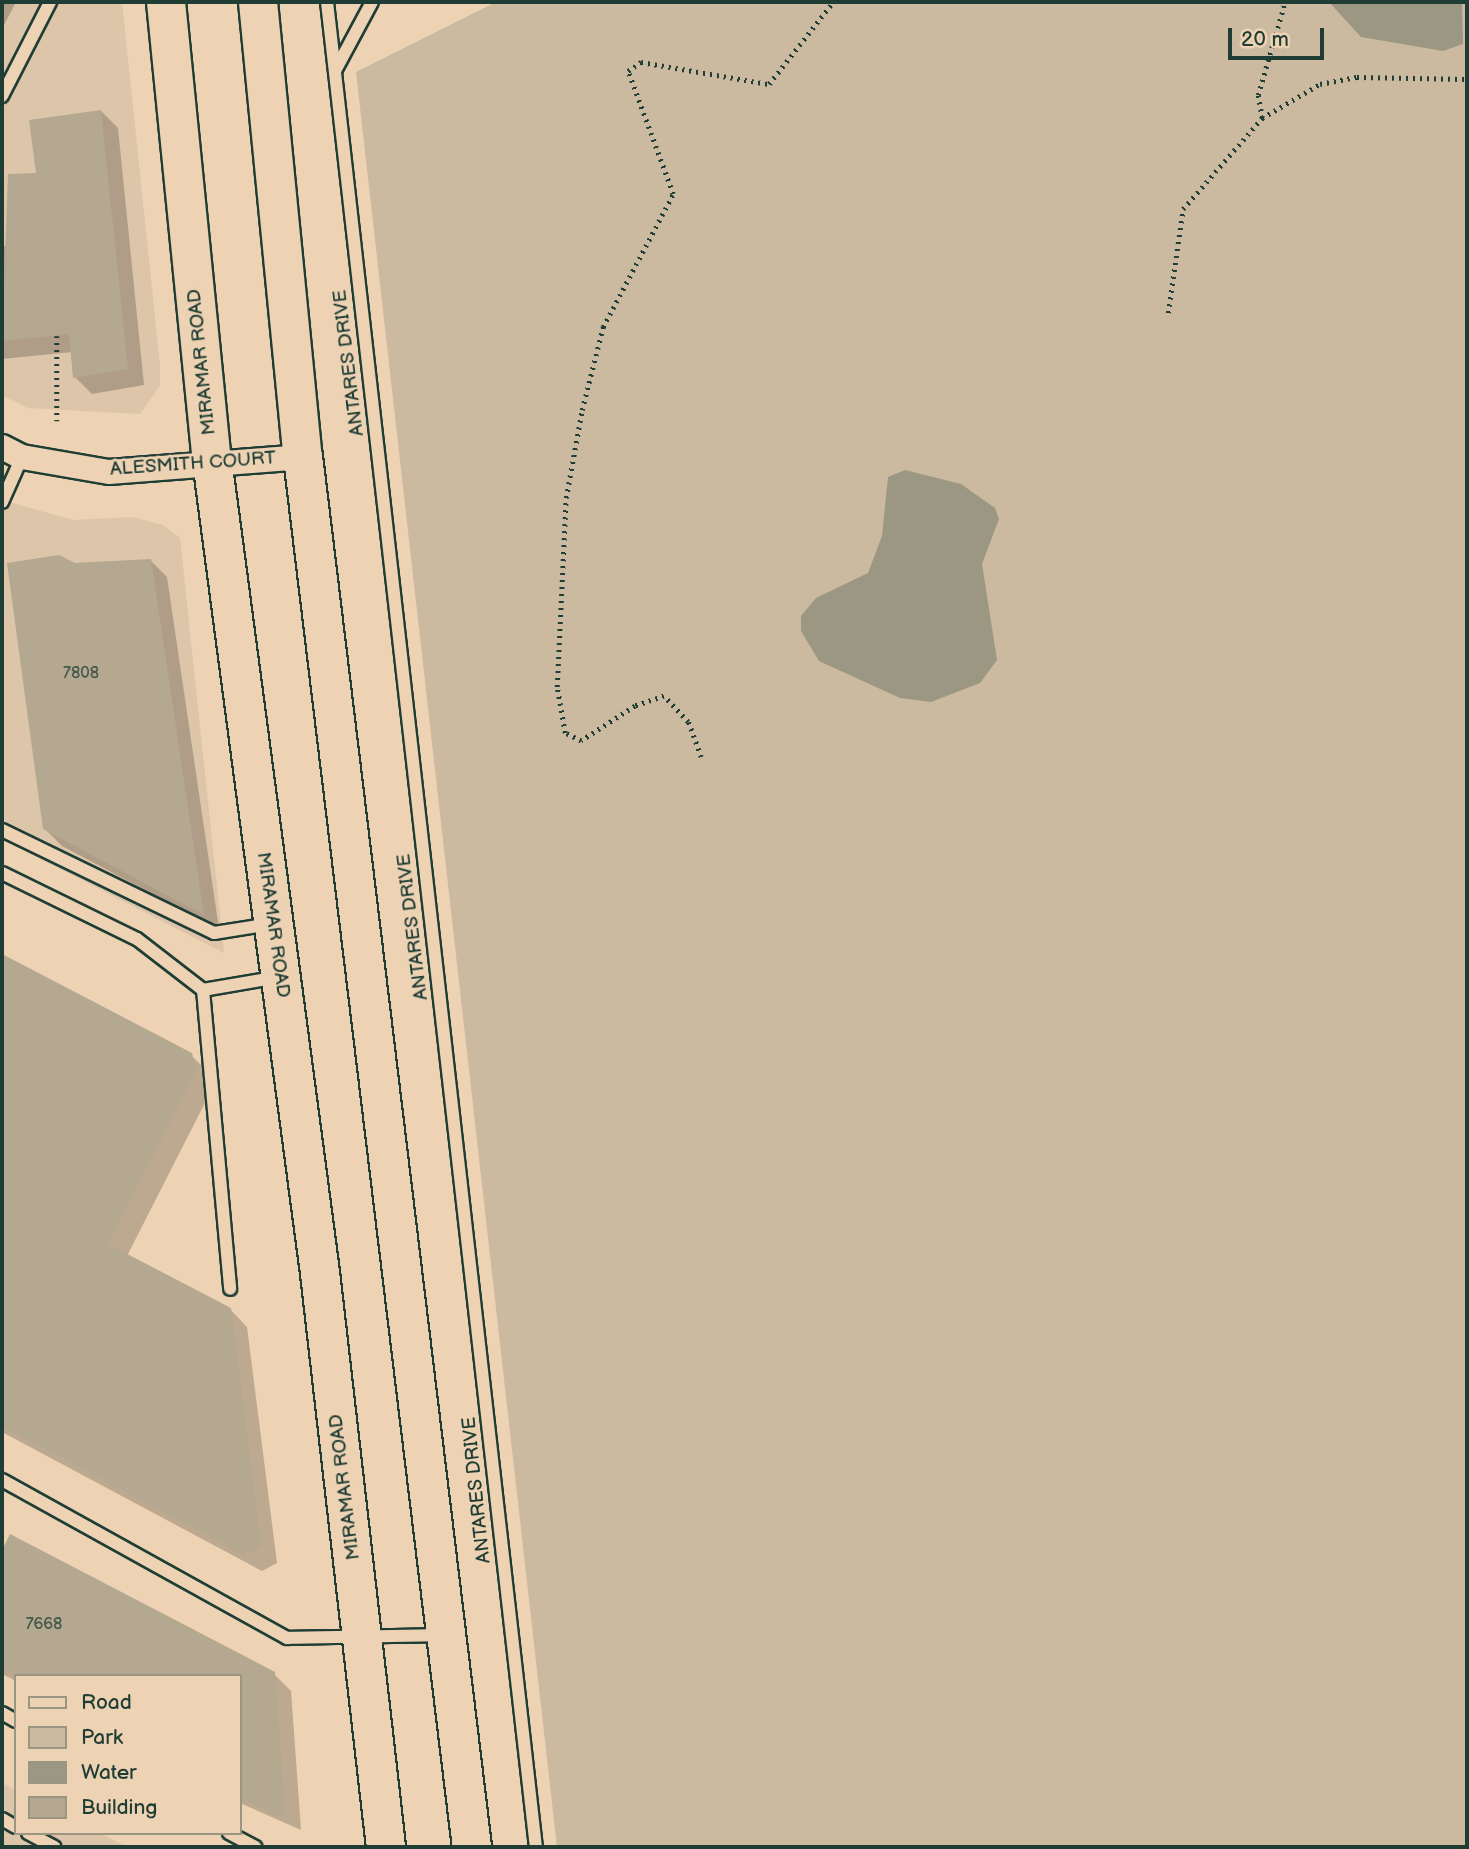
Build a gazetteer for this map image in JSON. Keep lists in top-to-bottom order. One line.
{"streets":{"main road":["MIRAMAR ROAD"],"street":["ALESMITH COURT"],"lane":["ANTARES DRIVE"]},"crossings":[["MIRAMAR ROAD","ALESMITH COURT"]],"house_numbers":["7808","7668"],"legend":["Road","Park","Water","Building"],"scale_bar":"20 m"}
